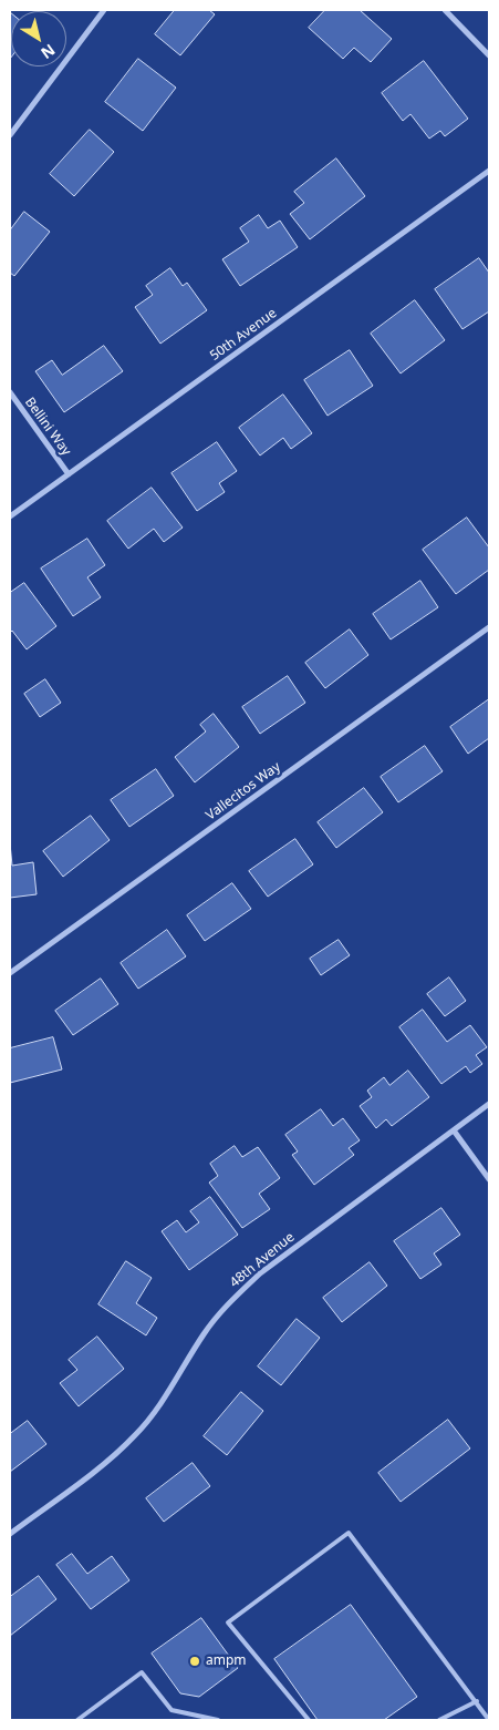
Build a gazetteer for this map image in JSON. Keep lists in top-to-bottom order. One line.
{"streets":{"street":["50th Avenue","Bellini Way","Vallecitos Way","48th Avenue"]},"crossings":[["50th Avenue","Bellini Way"]],"places":["ampm"],"north":"bottom right"}
